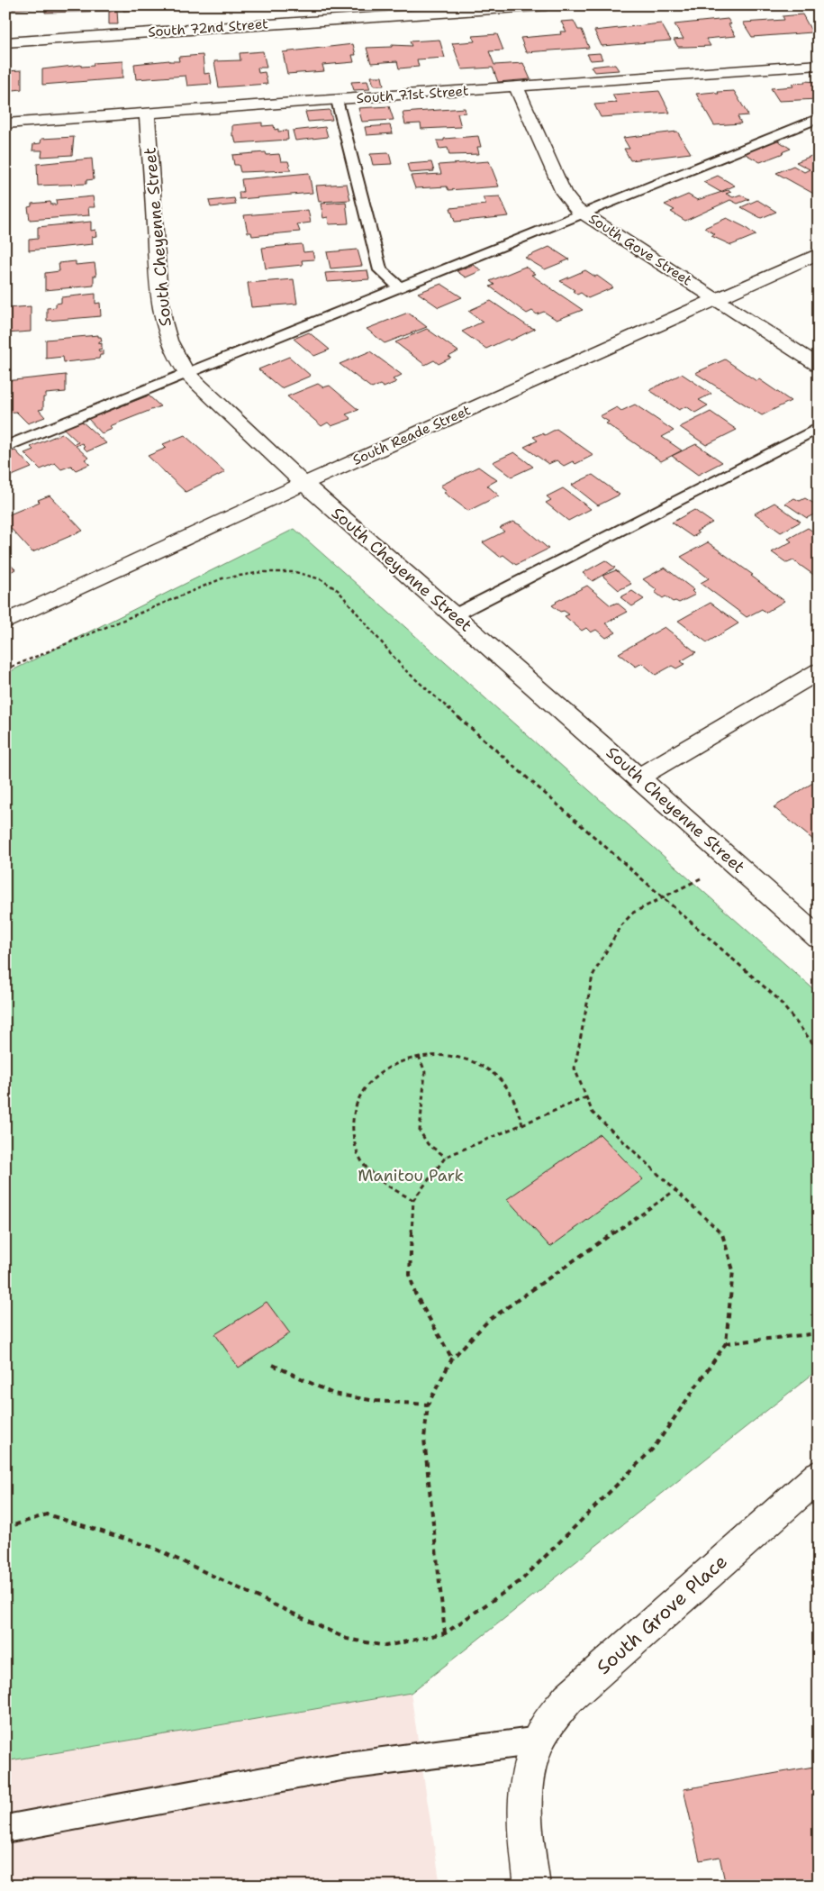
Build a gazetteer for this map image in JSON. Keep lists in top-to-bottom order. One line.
{"streets":{"street":["South 72nd Street","South 71st Street","South Cheyenne Street","South Gove Street","South Reade Street","South Grove Place"]},"crossings":[["South 71st Street","South Cheyenne Street"],["South 71st Street","South Gove Street"],["South Cheyenne Street","South Reade Street"],["South Gove Street","South Reade Street"]],"parks":["Manitou Park"]}
